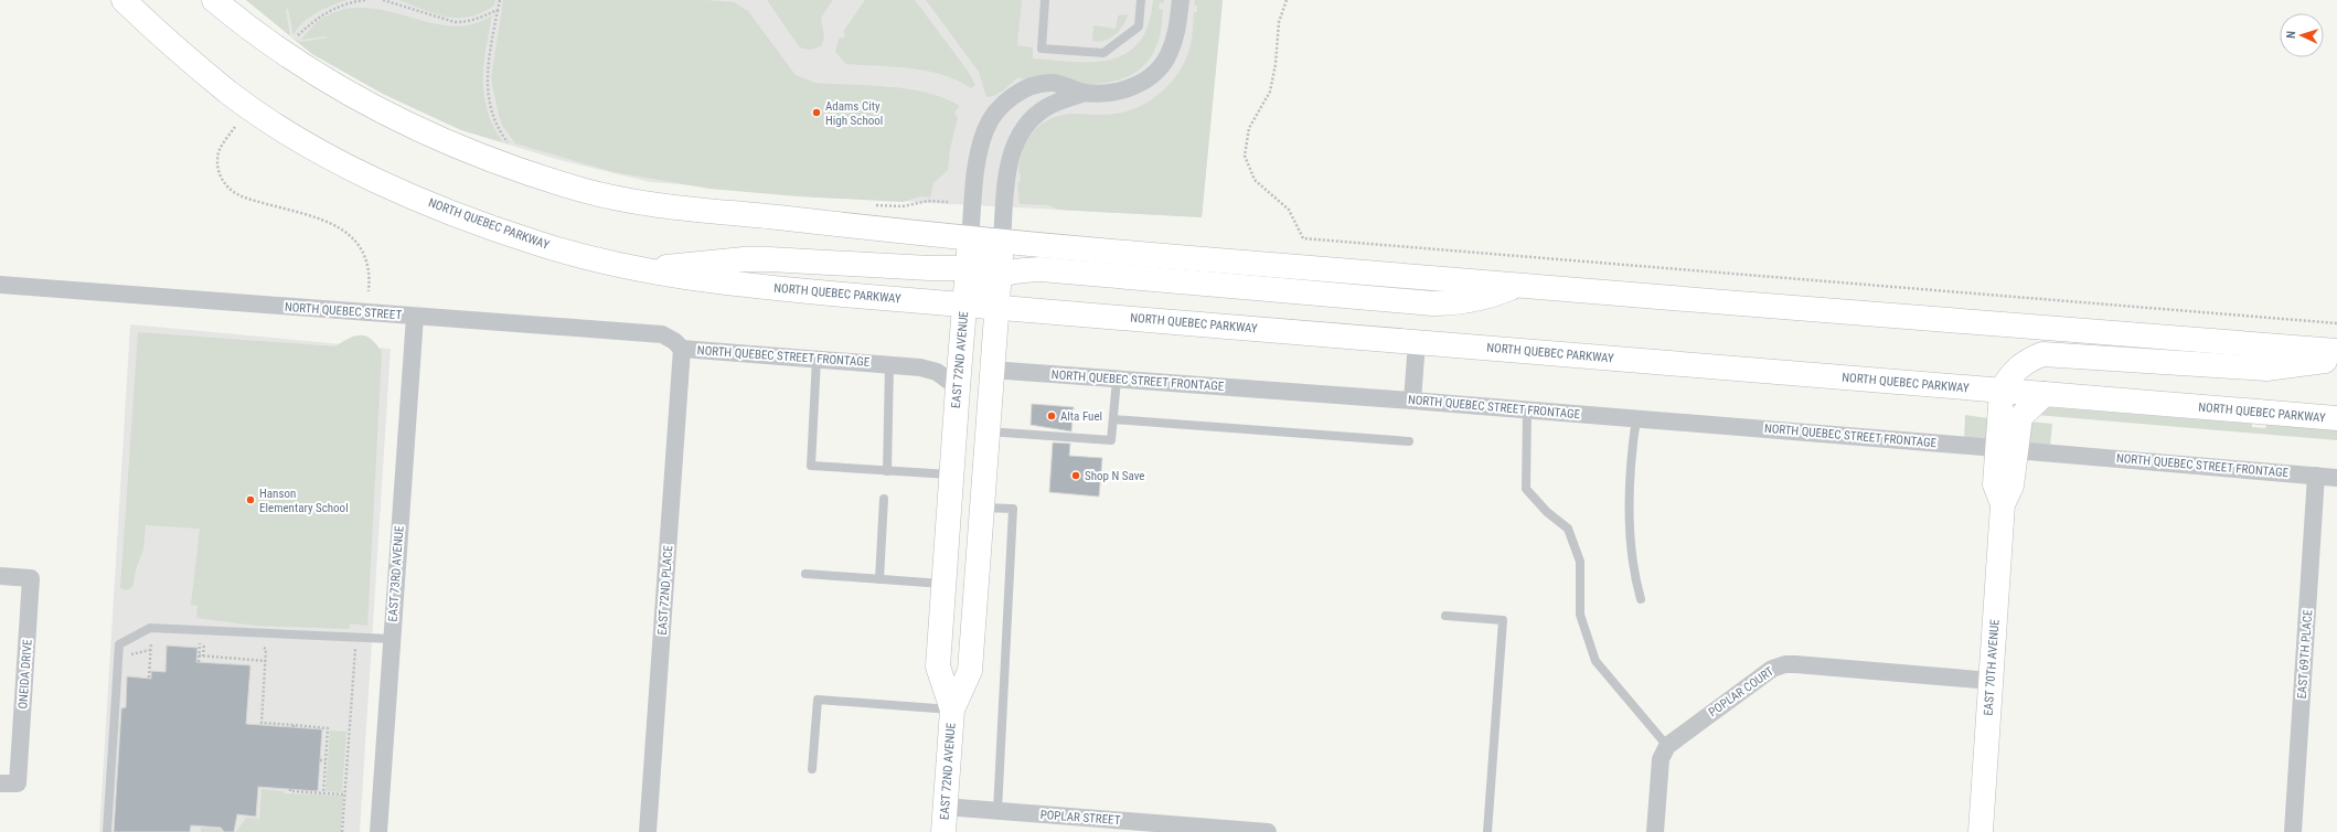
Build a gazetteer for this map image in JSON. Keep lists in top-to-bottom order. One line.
{"streets":{"main road":["NORTH QUEBEC PARKWAY","EAST 72ND AVENUE","EAST 70TH AVENUE"],"street":["NORTH QUEBEC STREET","NORTH QUEBEC STREET FRONTAGE","EAST 73RD AVENUE","EAST 72ND PLACE","EAST 69TH PLACE","ONEIDA DRIVE","POPLAR COURT","POPLAR STREET"]},"crossings":[["NORTH QUEBEC PARKWAY","EAST 72ND AVENUE"],["NORTH QUEBEC PARKWAY","EAST 70TH AVENUE"],["NORTH QUEBEC STREET","NORTH QUEBEC STREET FRONTAGE"],["NORTH QUEBEC STREET","EAST 73RD AVENUE"],["NORTH QUEBEC STREET","EAST 72ND PLACE"],["NORTH QUEBEC STREET FRONTAGE","EAST 72ND AVENUE"],["NORTH QUEBEC STREET FRONTAGE","EAST 72ND PLACE"],["NORTH QUEBEC STREET FRONTAGE","EAST 69TH PLACE"],["NORTH QUEBEC STREET FRONTAGE","EAST 70TH AVENUE"],["EAST 72ND AVENUE","POPLAR STREET"],["EAST 70TH AVENUE","POPLAR COURT"]],"places":["Adams City High School","Alta Fuel","Shop N Save","Hanson Elementary School"],"north":"left"}
